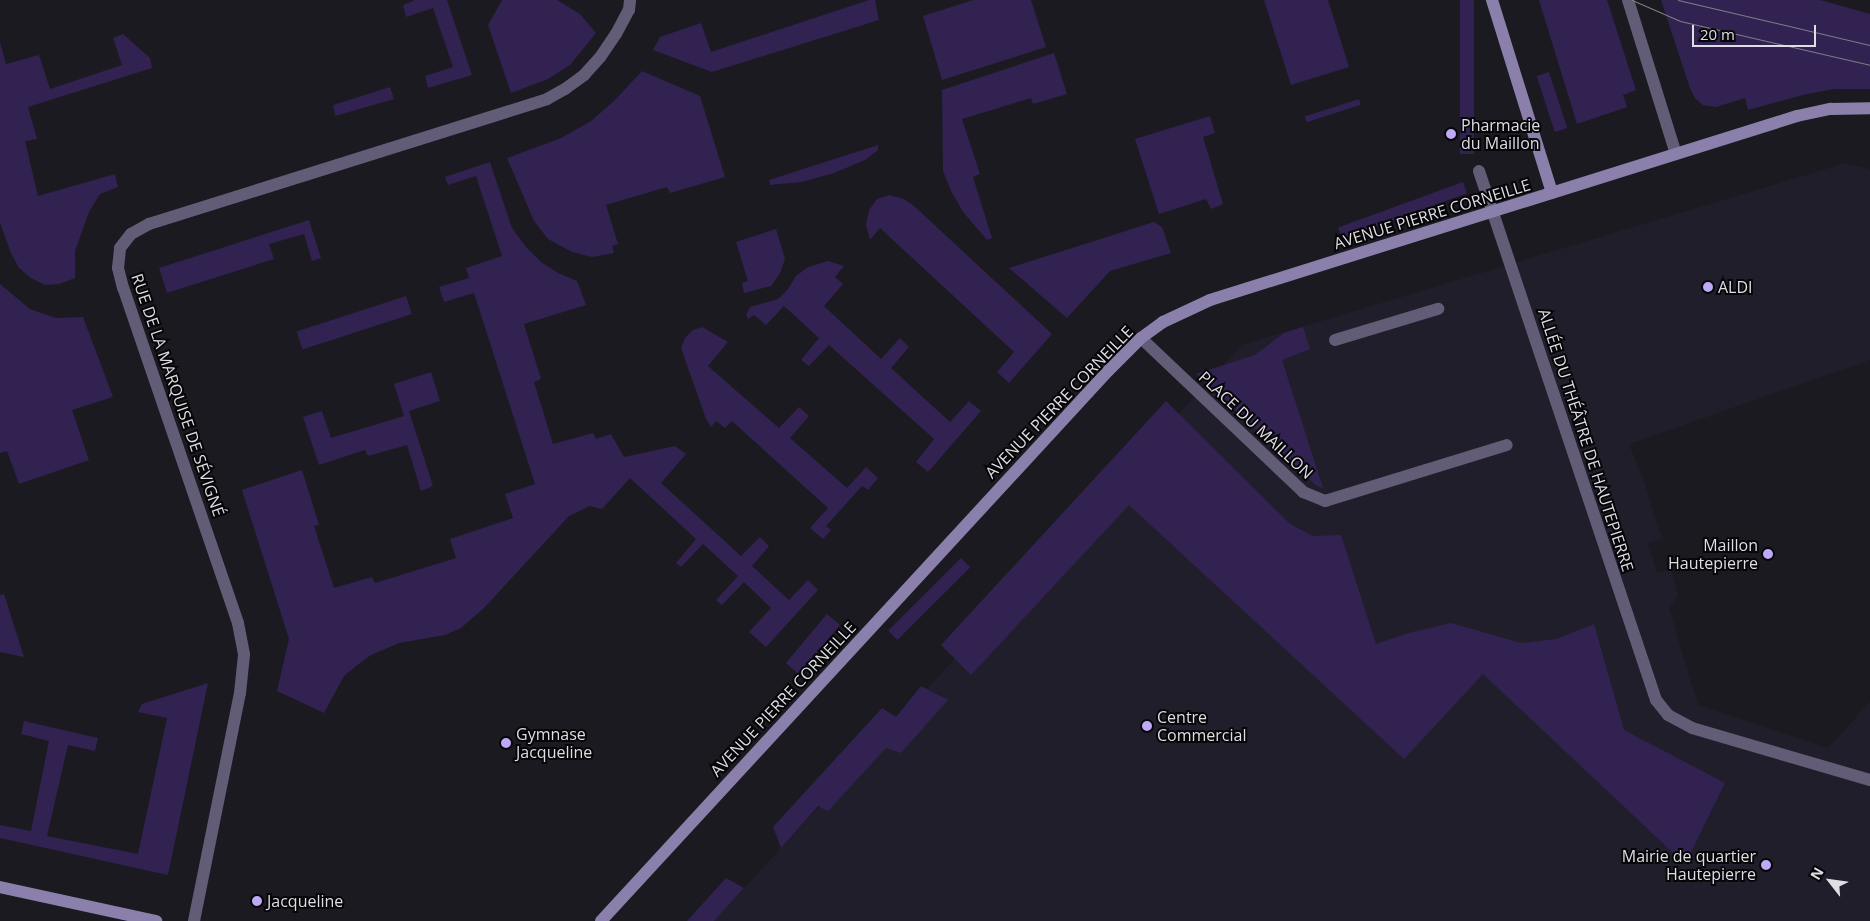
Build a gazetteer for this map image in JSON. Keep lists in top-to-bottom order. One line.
{"streets":{"street":["AVENUE PIERRE CORNEILLE","RUE DE LA MARQUISE DE SÉVIGNÉ","PLACE DU MAILLON","ALLÉE DU THÉÂTRE DE HAUTEPIERRE"]},"crossings":[["AVENUE PIERRE CORNEILLE","PLACE DU MAILLON"],["AVENUE PIERRE CORNEILLE","ALLÉE DU THÉÂTRE DE HAUTEPIERRE"]],"places":["Pharmacie du Maillon","ALDI","Maillon Hautepierre","Centre Commercial","Gymnase Jacqueline","Mairie de quartier Hautepierre","Jacqueline"],"scale_bar":"20 m","north":"top left"}
